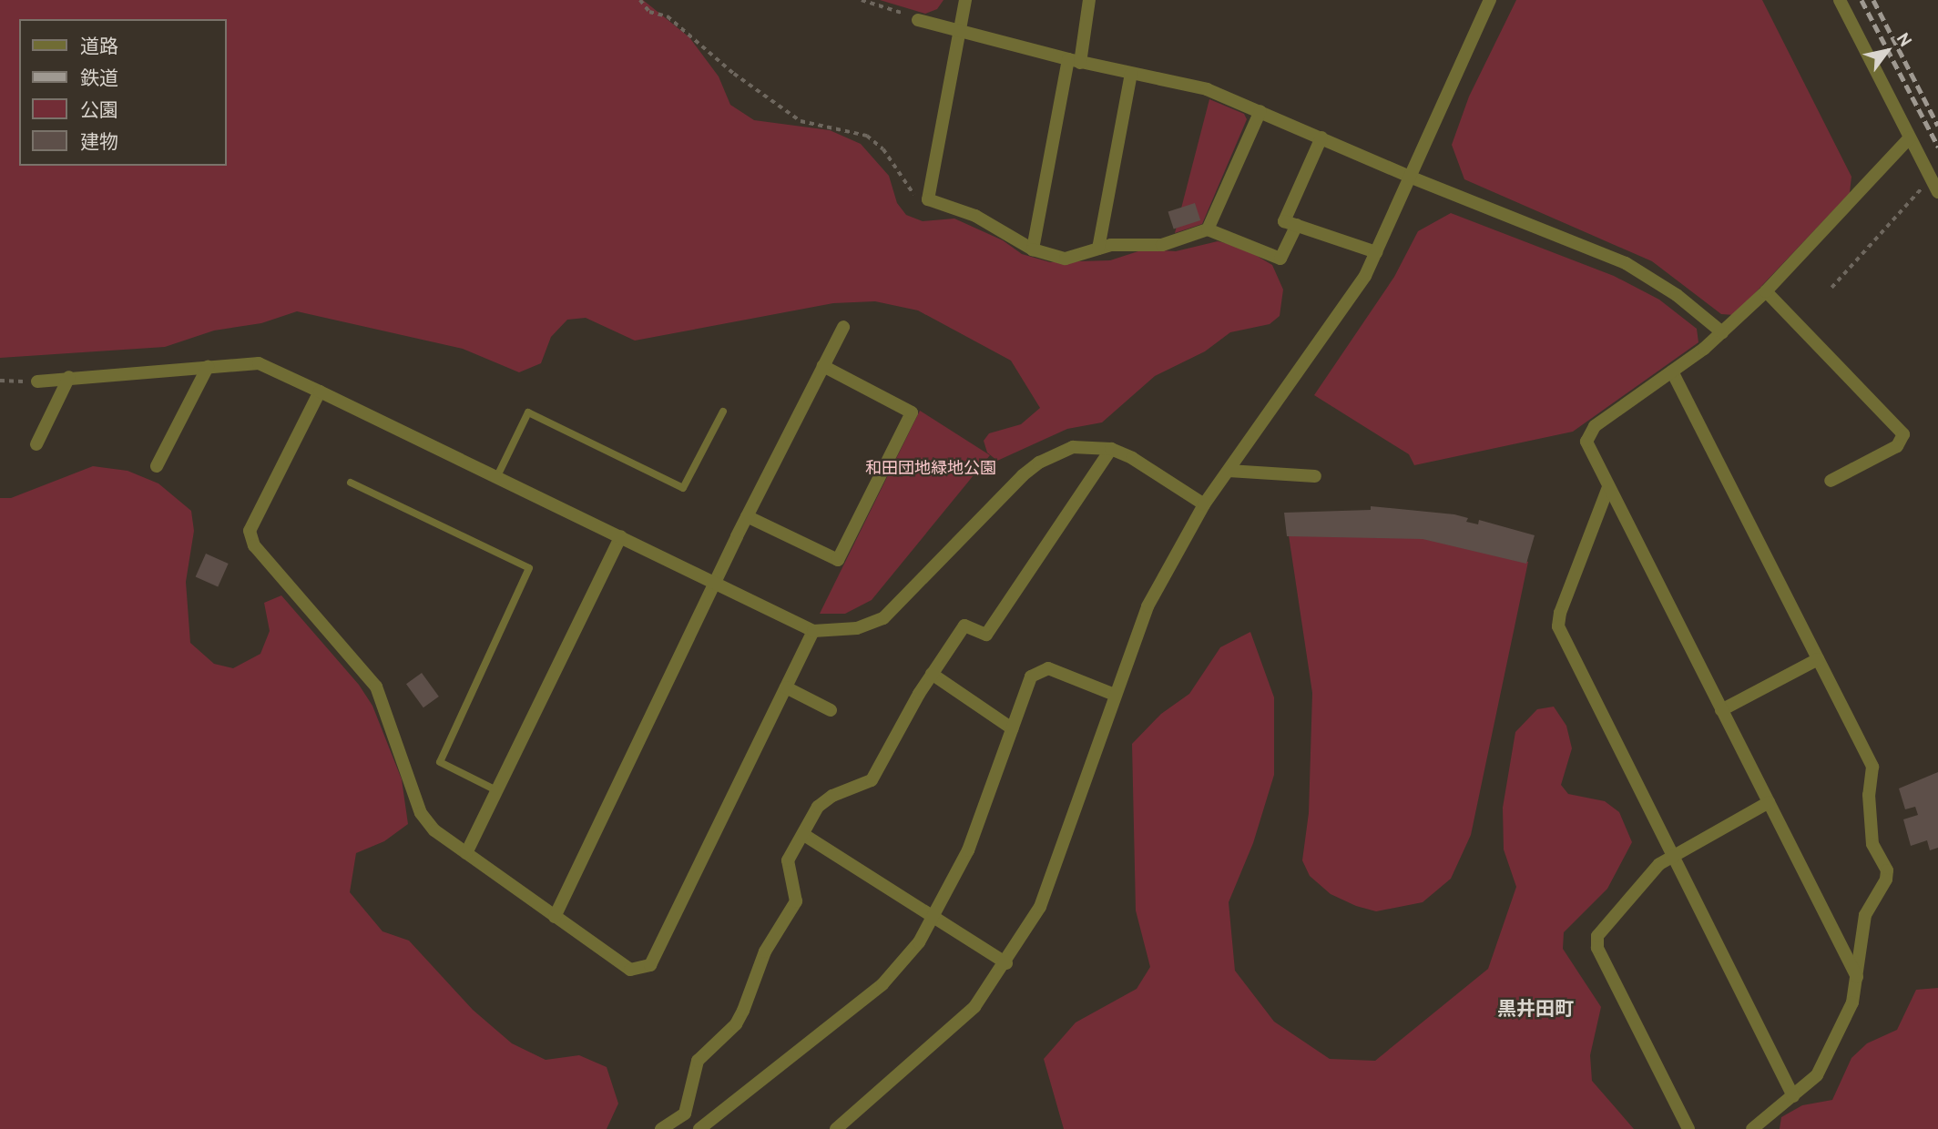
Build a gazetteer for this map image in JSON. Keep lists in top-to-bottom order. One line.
{"districts":["黒井田町"],"parks":["和田団地緑地公園"],"legend":["道路","鉄道","公園","建物"],"north":"top right"}
